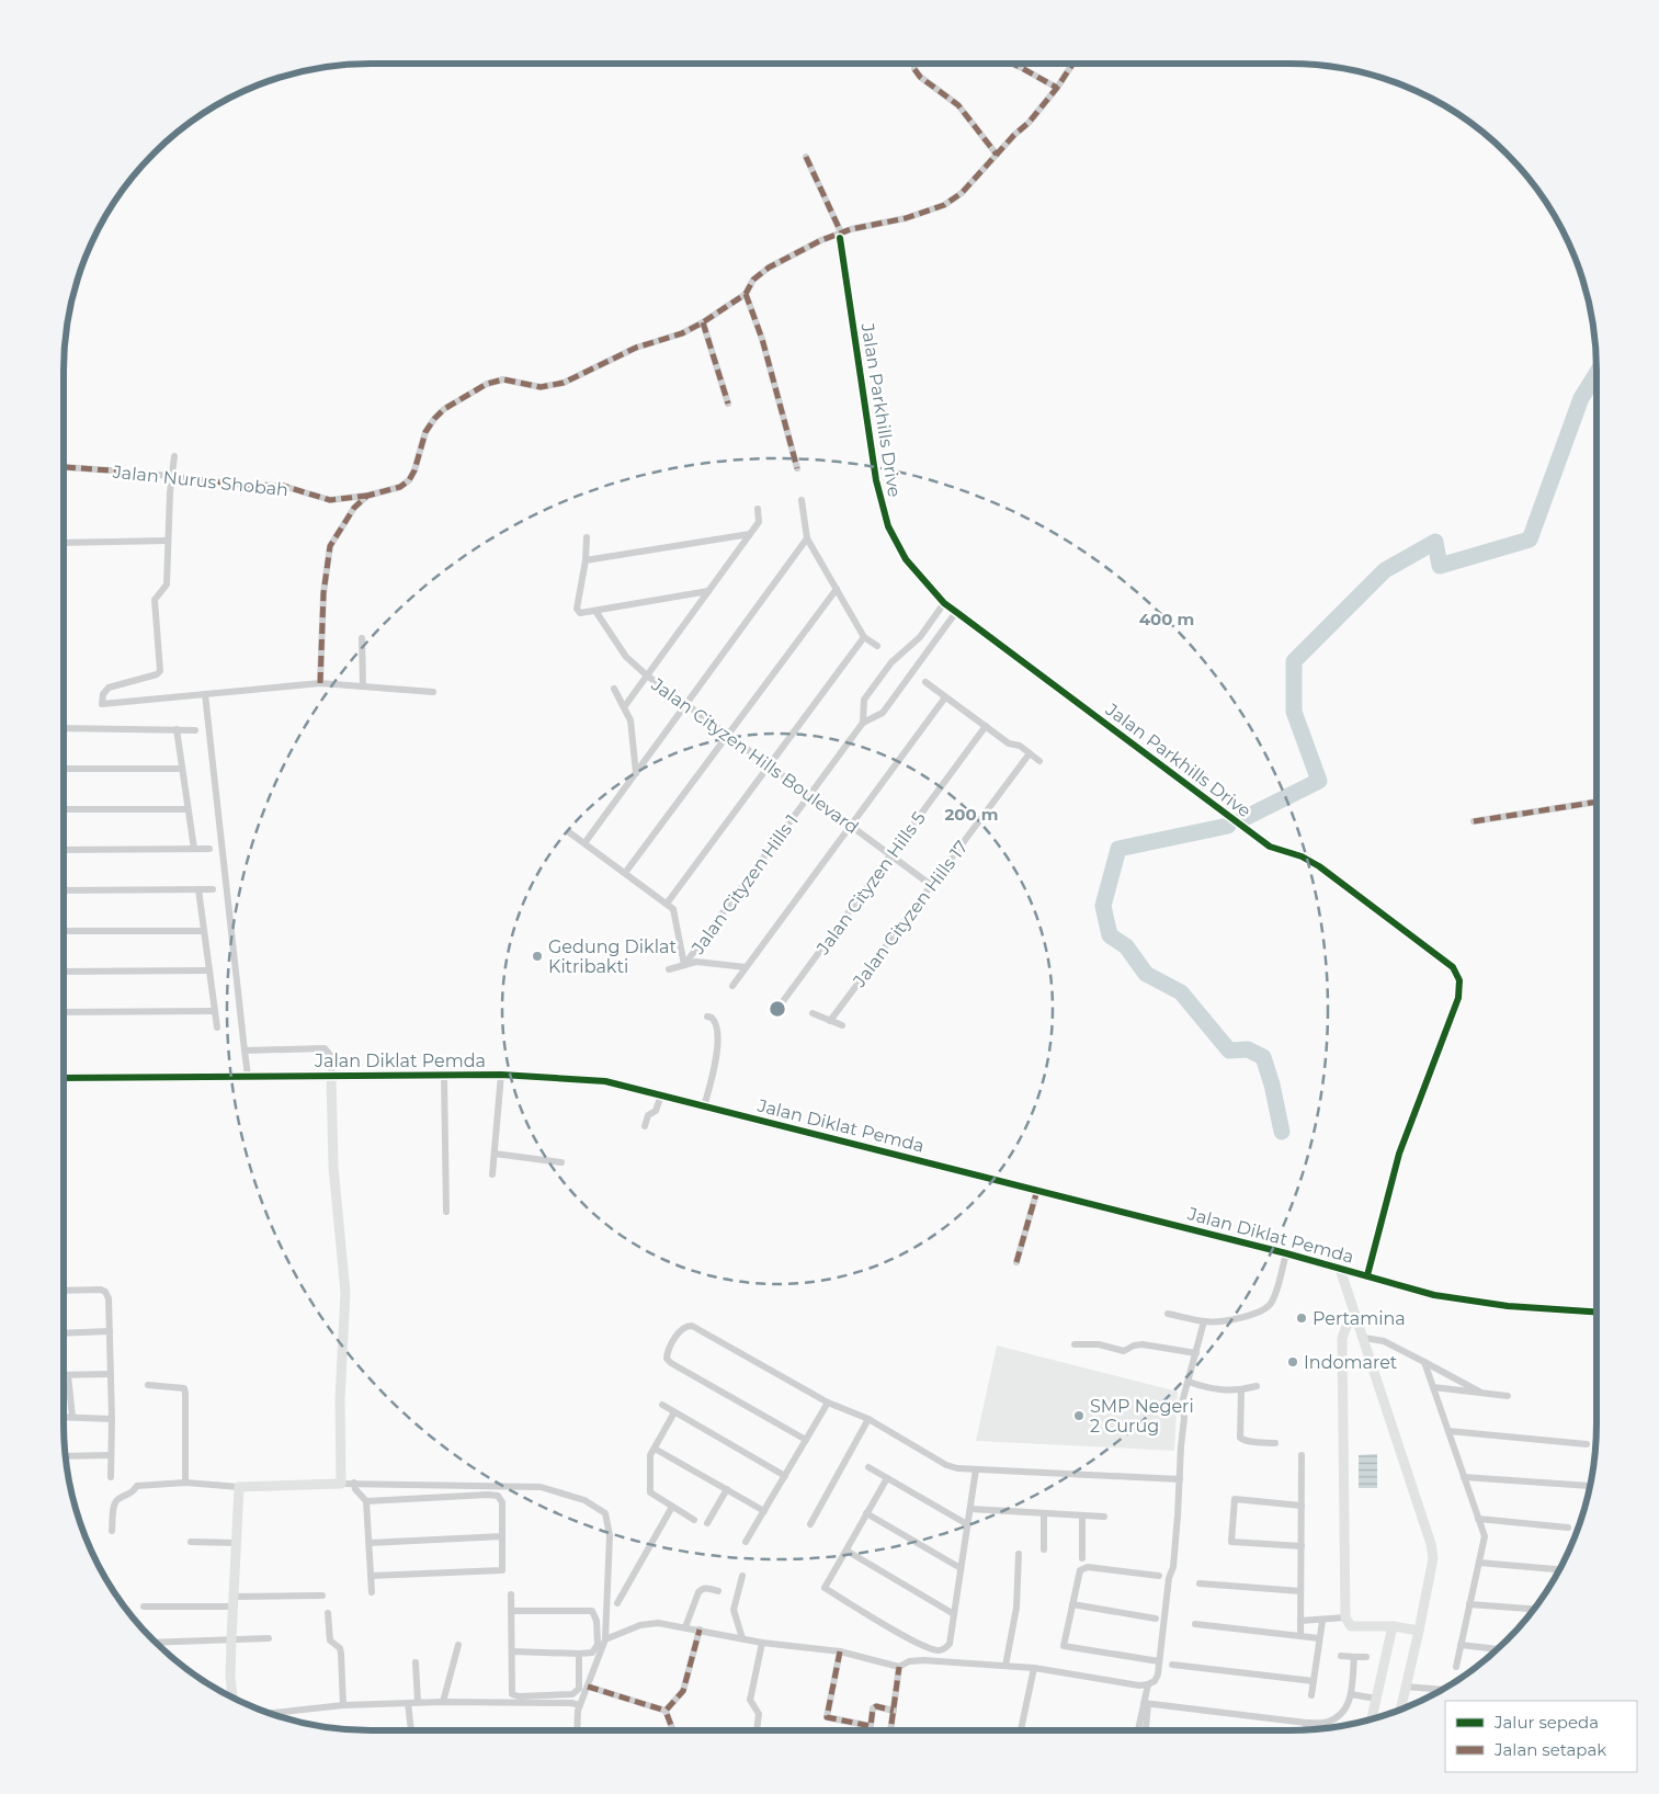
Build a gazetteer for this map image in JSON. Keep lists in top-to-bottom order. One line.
{"streets":{"street":["Jalan Parkhills Drive","Jalan Nurus Shobah","Jalan Cityzen Hills Boulevard","Jalan Cityzen Hills 5","Jalan Cityzen Hills 1","Jalan Cityzen Hills 17","Jalan Diklat Pemda"]},"crossings":[["Jalan Parkhills Drive","Jalan Nurus Shobah"],["Jalan Parkhills Drive","Jalan Diklat Pemda"],["Jalan Cityzen Hills Boulevard","Jalan Cityzen Hills 5"],["Jalan Cityzen Hills Boulevard","Jalan Cityzen Hills 1"],["Jalan Cityzen Hills Boulevard","Jalan Cityzen Hills 17"]],"places":["Gedung Diklat Kitribakti","Pertamina","Indomaret","SMP Negeri 2 Curug"],"legend":["Jalur sepeda","Jalan setapak"],"rings":["400 m","200 m"]}
